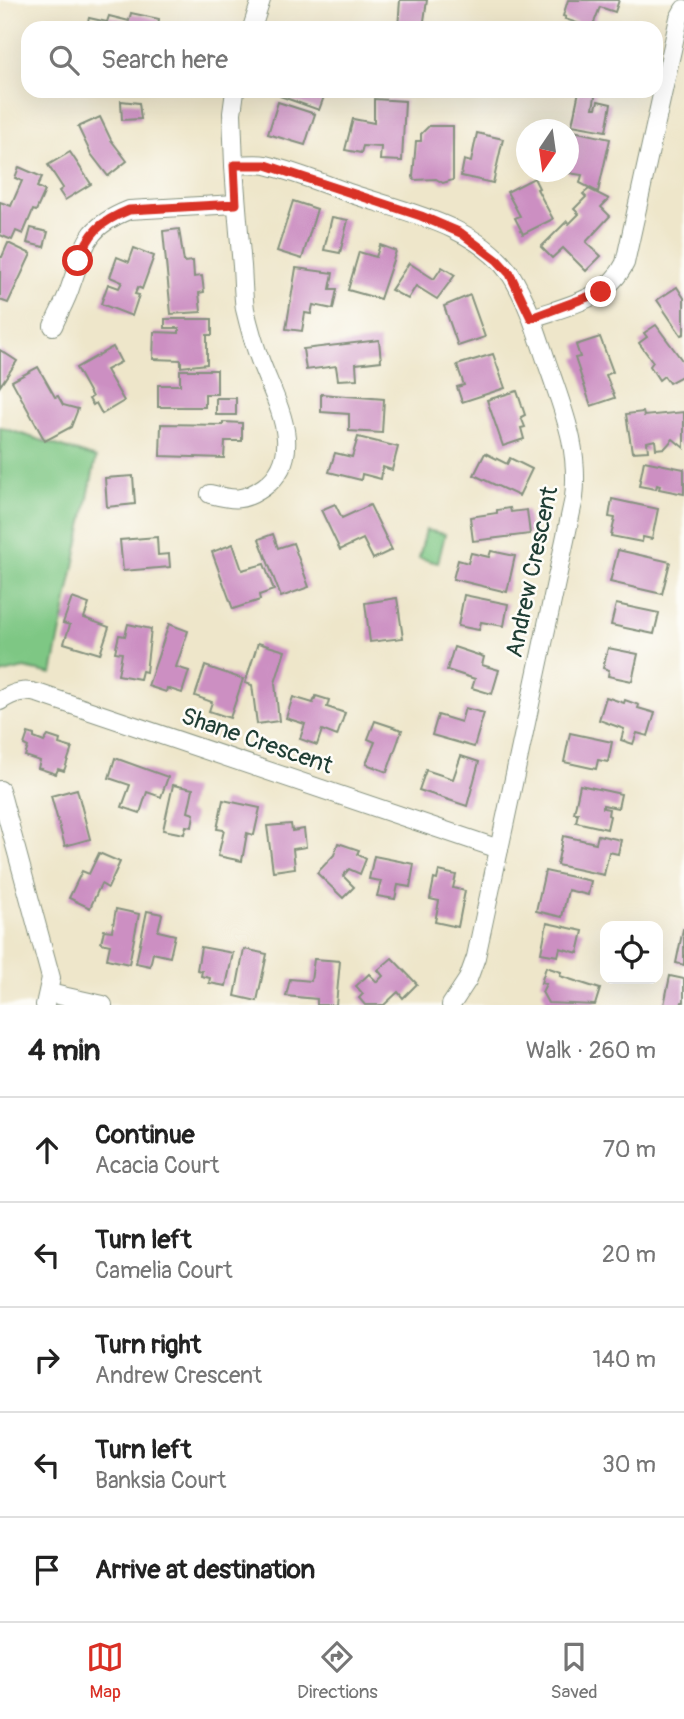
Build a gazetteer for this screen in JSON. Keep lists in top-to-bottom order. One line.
{"streets":{"street":["Andrew Crescent","Shane Crescent"]},"crossings":[["Andrew Crescent","Shane Crescent"]],"north":"bottom","page":{"search":"Search here","heading":["4 min","Walk · 260 m"],"list":[["Continue","Acacia Court","70 m"],["Turn left","Camelia Court","20 m"],["Turn right","Andrew Crescent","140 m"],["Turn left","Banksia Court","30 m"],"Arrive at destination"],"nav":["Map","Directions","Saved"]}}
